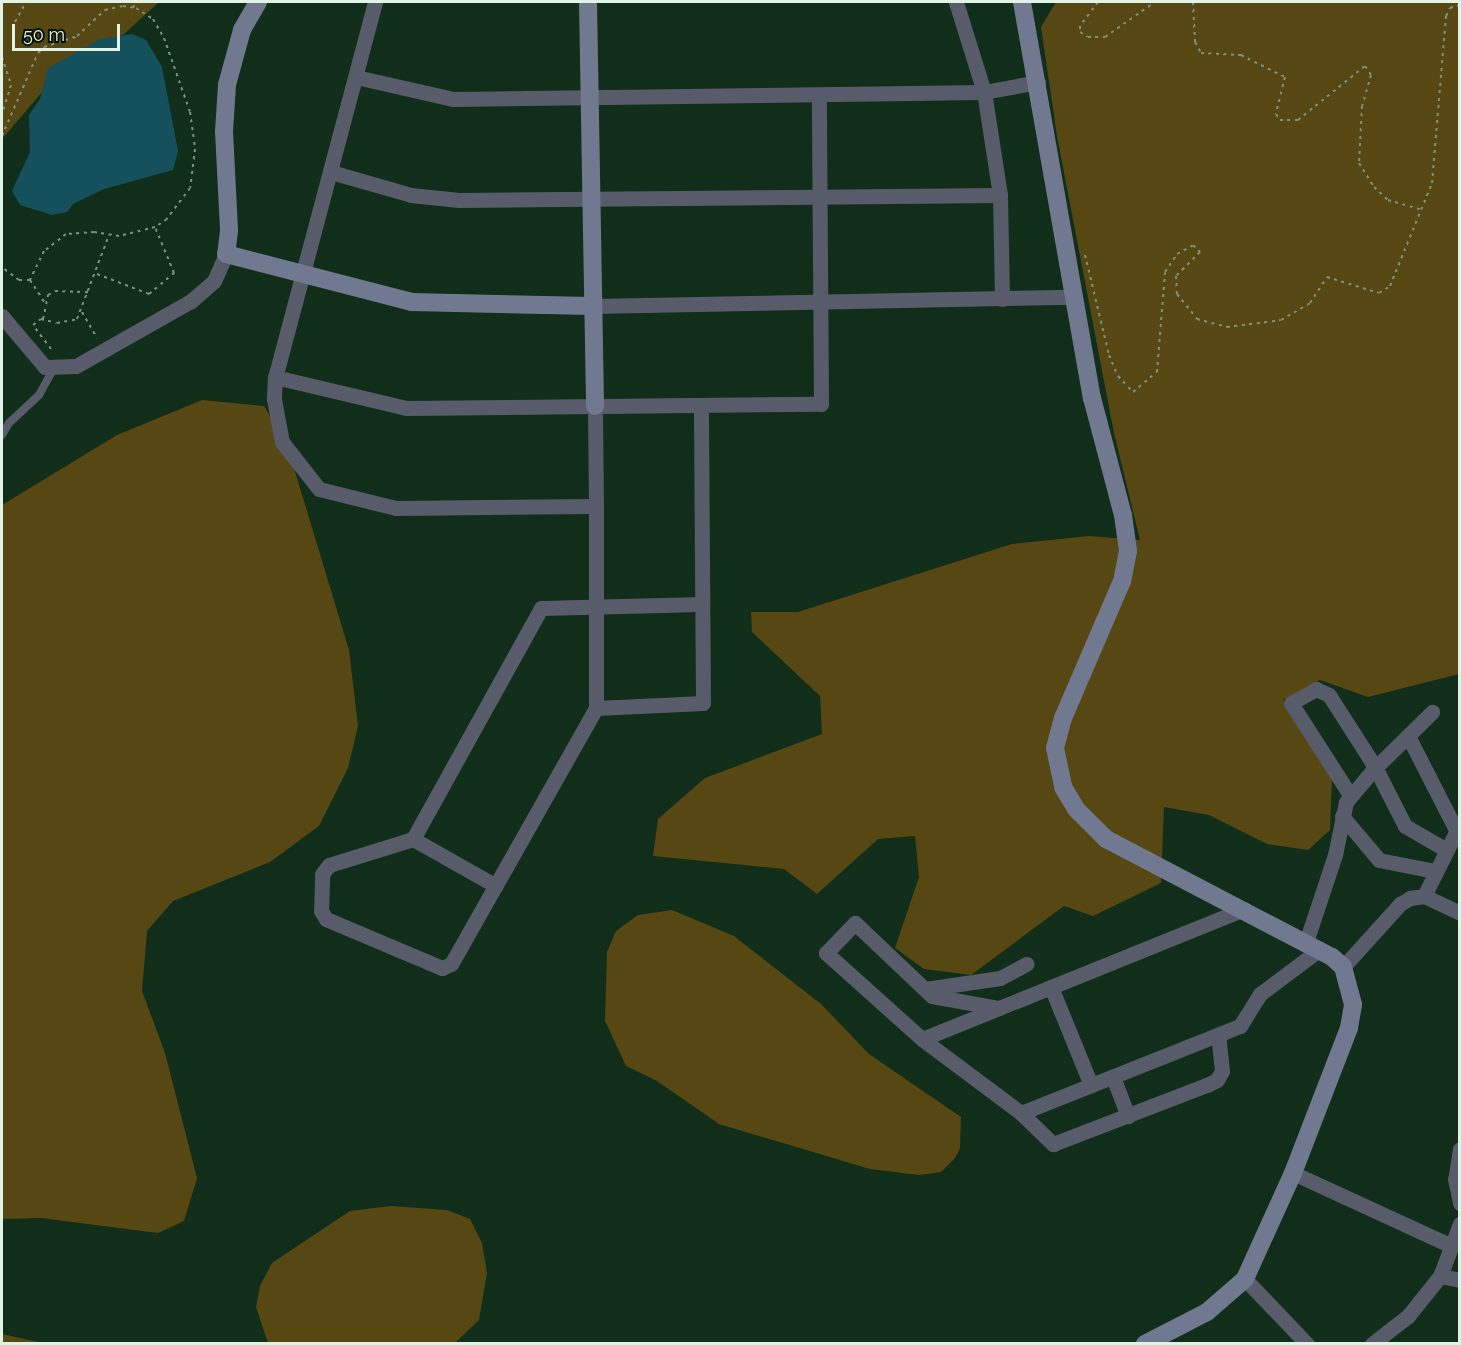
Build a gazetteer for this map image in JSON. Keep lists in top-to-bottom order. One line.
{"scale_bar":"50 m"}
